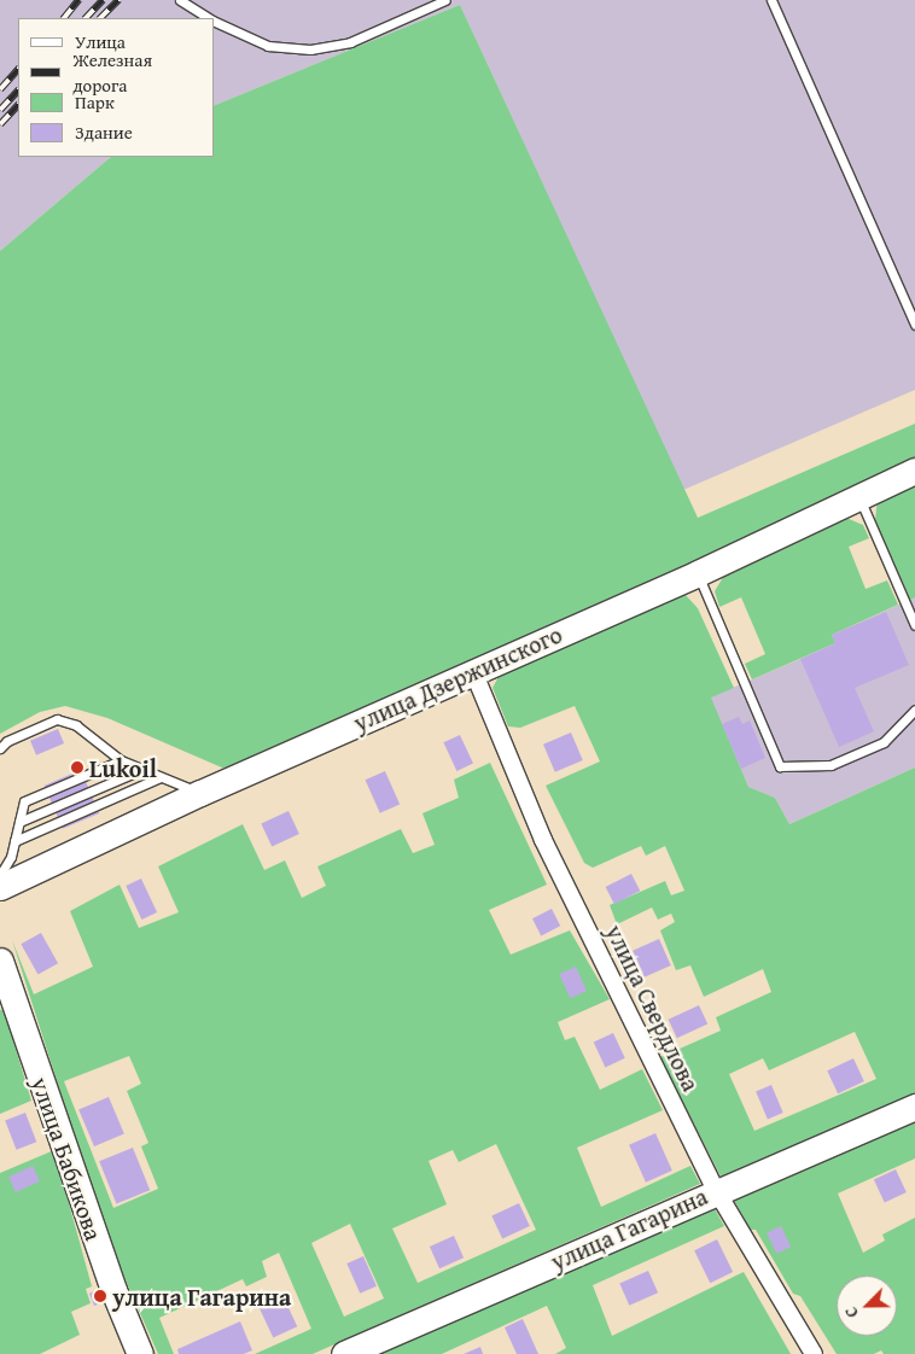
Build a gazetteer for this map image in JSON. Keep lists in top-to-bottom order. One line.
{"streets":{"main road":["улица Дзержинского","улица Бабикова","улица Гагарина"],"street":["улица Свердлова"]},"crossings":[["улица Дзержинского","улица Свердлова"],["улица Свердлова","улица Гагарина"]],"places":["Lukoil","улица Гагарина"],"legend":["Улица","Железная дорога","Парк","Здание"],"north":"bottom left"}
